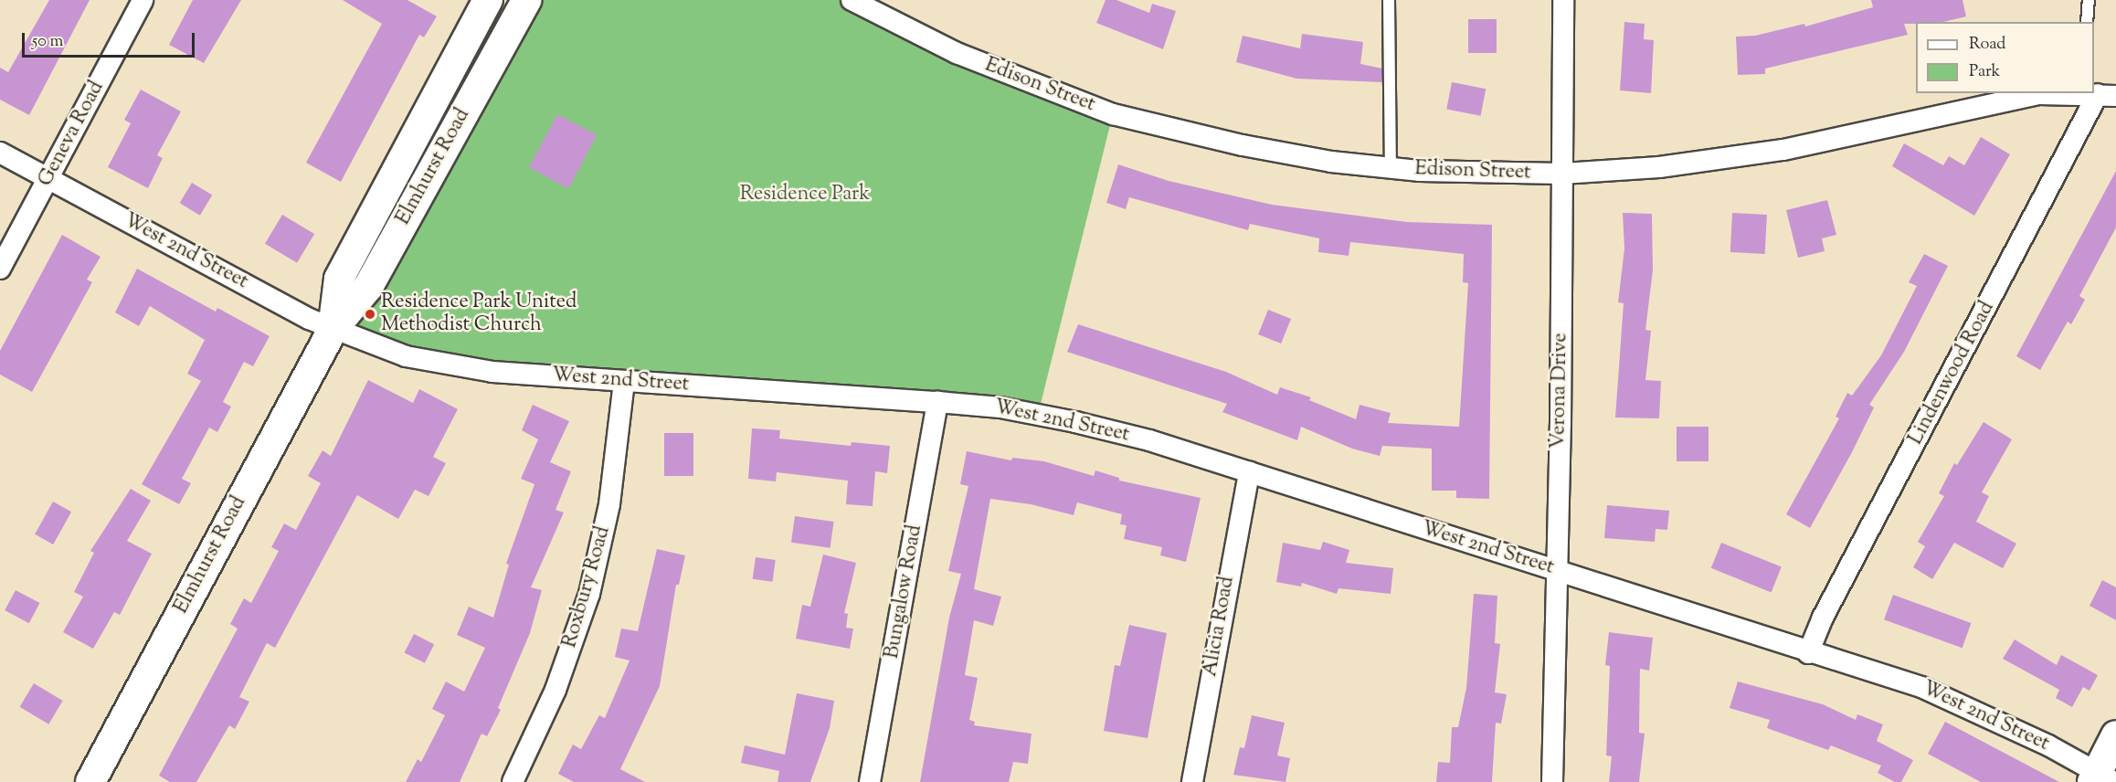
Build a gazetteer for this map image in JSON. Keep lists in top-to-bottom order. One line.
{"streets":{"street":["Edison Street","Geneva Road","Elmhurst Road","West 2nd Street","Lindenwood Road","Verona Drive","Roxbury Road","Bungalow Road","Alicia Road"]},"crossings":[["Edison Street","Lindenwood Road"],["Edison Street","Verona Drive"],["Geneva Road","West 2nd Street"],["Elmhurst Road","West 2nd Street"],["West 2nd Street","Lindenwood Road"],["West 2nd Street","Verona Drive"],["West 2nd Street","Roxbury Road"],["West 2nd Street","Bungalow Road"],["West 2nd Street","Alicia Road"]],"parks":["Residence Park"],"places":["Residence Park United Methodist Church"],"legend":["Road","Park"],"scale_bar":"50 m"}
